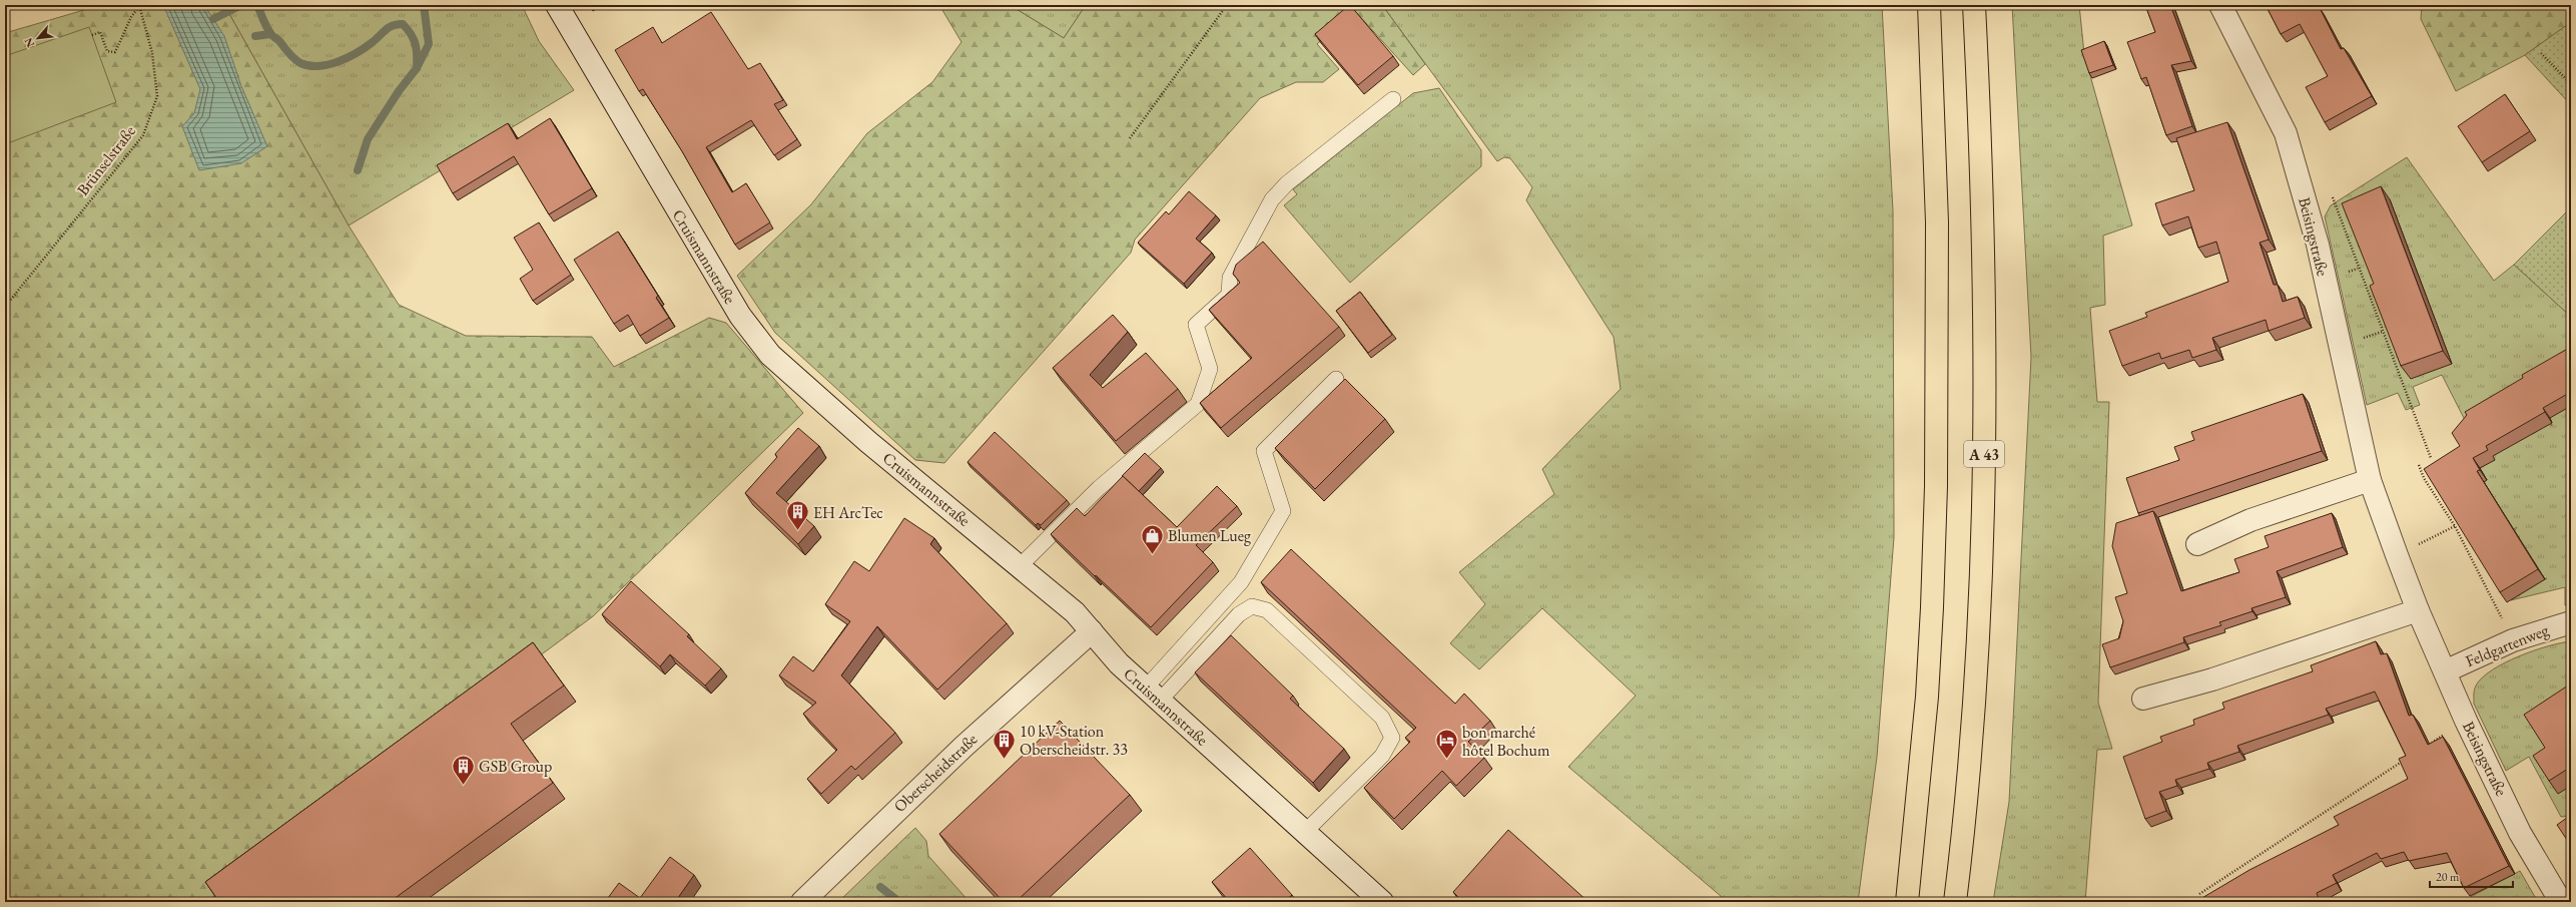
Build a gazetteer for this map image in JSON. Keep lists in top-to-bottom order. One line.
{"streets":{"highway":["A 43"],"street":["Beisingstraße","Cruismannstraße","Feldgartenweg","Oberscheidstraße"],"path":["Brünselstraße"]},"crossings":[["Beisingstraße","Feldgartenweg"],["Cruismannstraße","Oberscheidstraße"]],"places":{"building":["EH ArcTec","10 kV-Station Oberscheidstr. 33","GSB Group"],"shop":["Blumen Lueg"],"hotel":["bon marché hôtel Bochum"]},"scale_bar":"20 m","north":"bottom left"}
